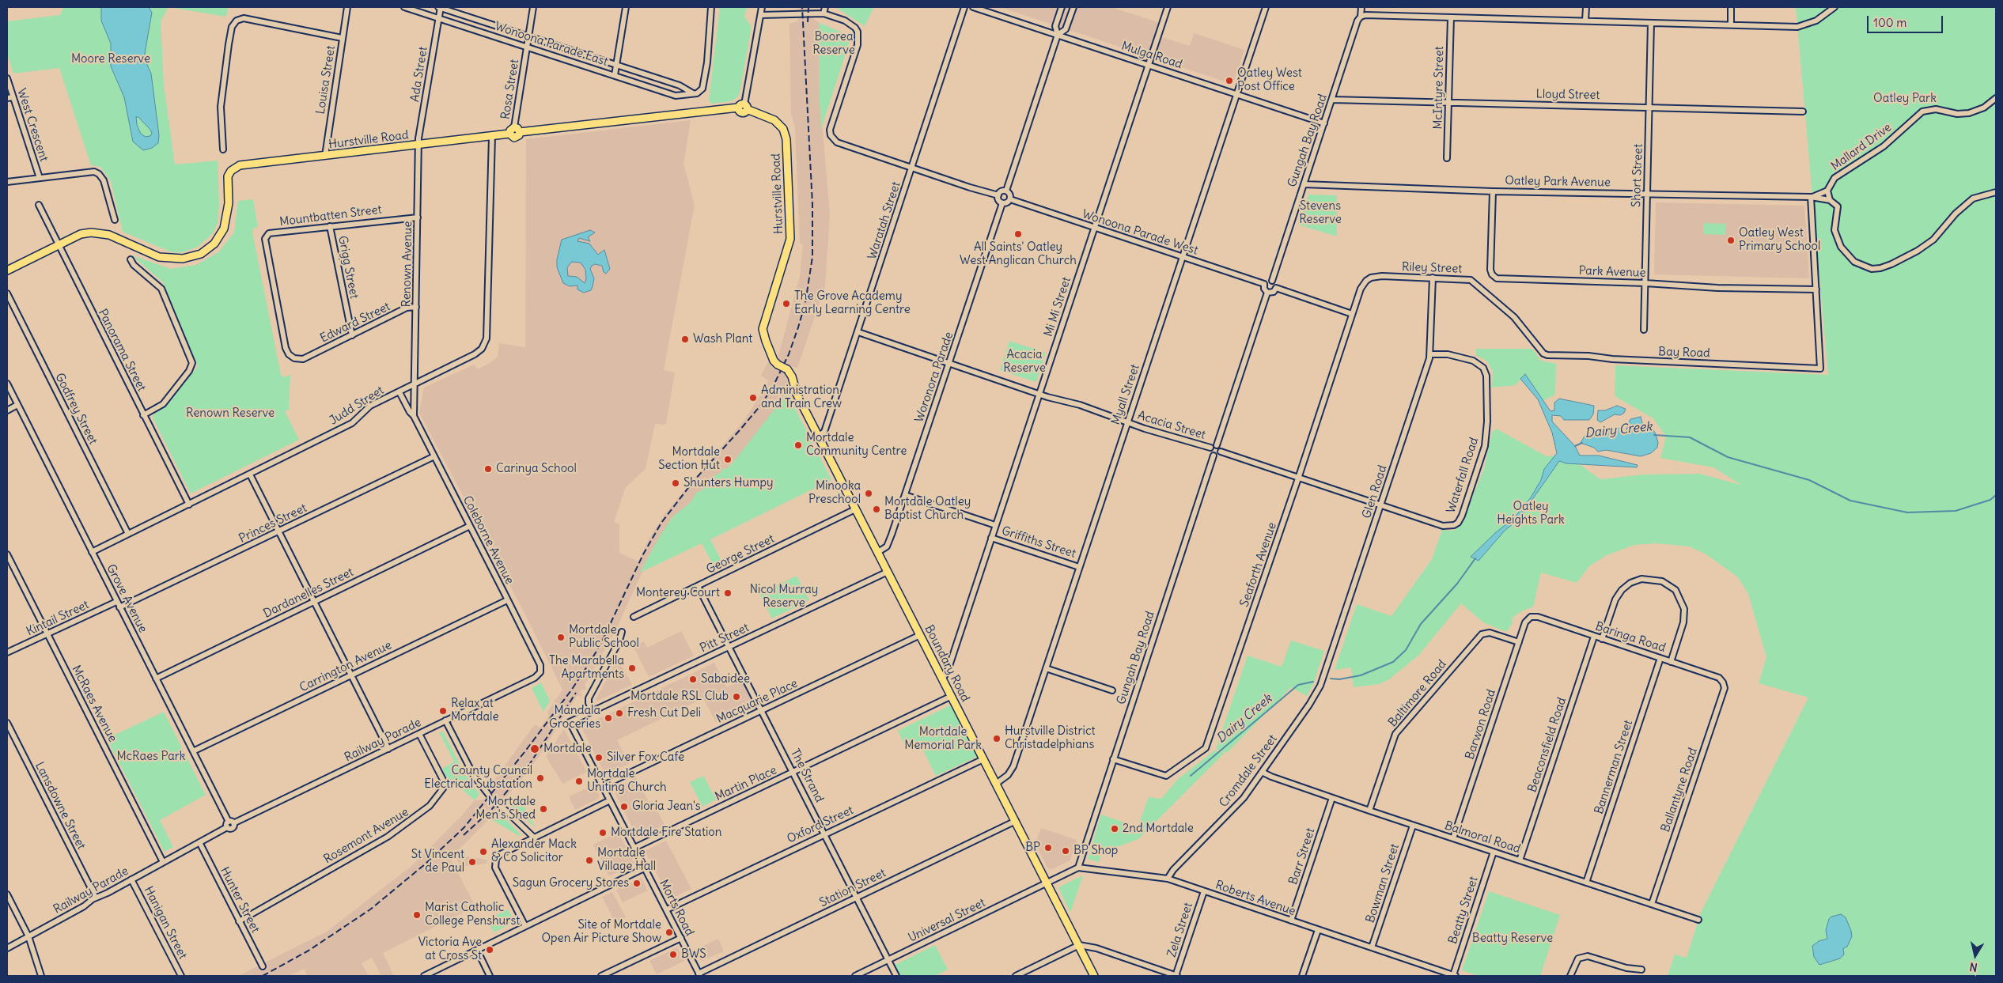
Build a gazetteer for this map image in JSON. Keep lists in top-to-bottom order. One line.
{"streets":{"main road":["Hurstville Road","Boundary Road"],"street":["Wonoona Parade East","Mulga Road","Ada Street","Louisa Street","McIntyre Street","Rosa Street","Lloyd Street","West Crescent","Gungah Bay Road","Mallard Drive","Short Street","Oatley Park Avenue","Mountbatten Street","Waratah Street","Wonoona Parade West","Renown Avenue","Grigg Street","Riley Street","Park Avenue","Mi Mi Street","Edward Street","Panorama Street","Bay Road","Woronora Parade","Myall Street","Judd Street","Godfrey Street","Acacia Street","Waterfall Road","Glen Road","Princes Street","Coleborne Avenue","Griffiths Street","George Street","Seaforth Avenue","Dardanelles Street","Grove Avenue","Kintail Street","Baringa Road","Pitt Street","Carrington Avenue","Baltimore Road","Macquarie Place","McRaes Avenue","Barwon Road","Railway Parade","Beaconsfield Road","Bannerman Street","Cromdale Street","The Strand","Martin Place","Ballantyne Road","Lansdowne Street","Oxford Street","Rosemont Avenue","Balmoral Road","Barr Street","Bowman Street","Station Street","Roberts Avenue","Hunter Street","Morts Road","Beatty Street","Universal Street","Hanigan Street","Zela Street"]},"crossings":[["Wonoona Parade East","Ada Street"],["Wonoona Parade East","Rosa Street"],["Mulga Road","Gungah Bay Road"],["Mulga Road","Mi Mi Street"],["Mulga Road","Myall Street"],["Ada Street","Hurstville Road"],["Ada Street","Renown Avenue"],["Louisa Street","Hurstville Road"],["McIntyre Street","Lloyd Street"],["Rosa Street","Hurstville Road"],["Lloyd Street","Gungah Bay Road"],["Lloyd Street","Short Street"],["Hurstville Road","Renown Avenue"],["Hurstville Road","Panorama Street"],["Hurstville Road","Judd Street"],["Hurstville Road","Boundary Road"],["Gungah Bay Road","Oatley Park Avenue"],["Gungah Bay Road","Wonoona Parade West"],["Gungah Bay Road","Acacia Street"],["Gungah Bay Road","Seaforth Avenue"],["Gungah Bay Road","Roberts Avenue"],["Short Street","Oatley Park Avenue"],["Short Street","Park Avenue"],["Oatley Park Avenue","Park Avenue"],["Mountbatten Street","Renown Avenue"],["Mountbatten Street","Grigg Street"],["Mountbatten Street","Edward Street"],["Waratah Street","Acacia Street"],["Waratah Street","Boundary Road"],["Wonoona Parade West","Mi Mi Street"],["Wonoona Parade West","Woronora Parade"],["Wonoona Parade West","Myall Street"],["Renown Avenue","Edward Street"],["Renown Avenue","Judd Street"],["Renown Avenue","Coleborne Avenue"],["Grigg Street","Edward Street"],["Riley Street","Bay Road"],["Riley Street","Glen Road"],["Riley Street","Seaforth Avenue"],["Park Avenue","Bay Road"],["Mi Mi Street","Acacia Street"],["Mi Mi Street","Griffiths Street"],["Mi Mi Street","Boundary Road"],["Panorama Street","Judd Street"],["Woronora Parade","Acacia Street"],["Woronora Parade","Griffiths Street"],["Woronora Parade","Boundary Road"],["Myall Street","Acacia Street"],["Myall Street","Griffiths Street"],["Myall Street","Boundary Road"],["Judd Street","Godfrey Street"],["Judd Street","Coleborne Avenue"],["Judd Street","Grove Avenue"],["Waterfall Road","Glen Road"],["Glen Road","Cromdale Street"],["Princes Street","Coleborne Avenue"],["Princes Street","Grove Avenue"],["Coleborne Avenue","Dardanelles Street"],["Coleborne Avenue","Carrington Avenue"],["Coleborne Avenue","Railway Parade"],["George Street","Boundary Road"],["George Street","The Strand"],["Dardanelles Street","Grove Avenue"],["Grove Avenue","Kintail Street"],["Grove Avenue","Carrington Avenue"],["Grove Avenue","Railway Parade"],["Kintail Street","McRaes Avenue"],["Baringa Road","Barwon Road"],["Baringa Road","Beaconsfield Road"],["Baringa Road","Bannerman Street"],["Baringa Road","Ballantyne Road"],["Pitt Street","Boundary Road"],["Pitt Street","The Strand"],["Pitt Street","Morts Road"],["Boundary Road","Macquarie Place"],["Boundary Road","Martin Place"],["Boundary Road","Oxford Street"],["Boundary Road","Station Street"],["Boundary Road","Universal Street"],["Baltimore Road","Barwon Road"],["Baltimore Road","Balmoral Road"],["Macquarie Place","The Strand"],["Macquarie Place","Morts Road"],["McRaes Avenue","Railway Parade"],["Barwon Road","Balmoral Road"],["Railway Parade","Lansdowne Street"],["Railway Parade","Rosemont Avenue"],["Railway Parade","Hunter Street"],["Railway Parade","Hanigan Street"],["Beaconsfield Road","Balmoral Road"],["Bannerman Street","Balmoral Road"],["Cromdale Street","Balmoral Road"],["Cromdale Street","Roberts Avenue"],["The Strand","Martin Place"],["The Strand","Oxford Street"],["The Strand","Station Street"],["The Strand","Universal Street"],["Martin Place","Morts Road"],["Ballantyne Road","Balmoral Road"],["Oxford Street","Morts Road"],["Rosemont Avenue","Hunter Street"],["Balmoral Road","Barr Street"],["Balmoral Road","Bowman Street"],["Balmoral Road","Beatty Street"],["Barr Street","Roberts Avenue"],["Bowman Street","Roberts Avenue"],["Station Street","Morts Road"],["Roberts Avenue","Beatty Street"],["Roberts Avenue","Zela Street"]],"water":["Dairy Creek"],"parks":["Boorea Reserve","Moore Reserve","Oatley Park","Stevens Reserve","Acacia Reserve","Renown Reserve","Oatley Heights Park","Nicol Murray Reserve","Mortdale Memorial Park","McRaes Park","Beatty Reserve"],"places":["Oatley West Post Office","All Saints' Oatley West Anglican Church","Oatley West Primary School","The Grove Academy Early Learning Centre","Wash Plant","Administration and Train Crew","Mortdale Community Centre","Mortdale Section Hut","Carinya School","Shunters Humpy","Minooka Preschool","Mortdale Oatley Baptist Church","Monterey Court","Mortdale Public School","The Marabella Apartments","Sabaidee","Mortdale RSL Club","Relax at Mortdale","Fresh Cut Deli","Mandala Groceries","Hurstville District Christadelphians","Mortdale","Silver Fox Cafe","County Council Electrical Substation","Mortdale Uniting Church","Gloria Jean's","Mortdale Men's Shed","2nd Mortdale","Mortdale Fire Station","BP","BP Shop","Alexander Mack & Co Solicitor","Mortdale Village Hall","St Vincent de Paul","Sagun Grocery Stores","Marist Catholic College Penshurst","Site of Mortdale Open Air Picture Show","Victoria Ave at Cross St","BWS"],"scale_bar":"100 m","north":"bottom"}
